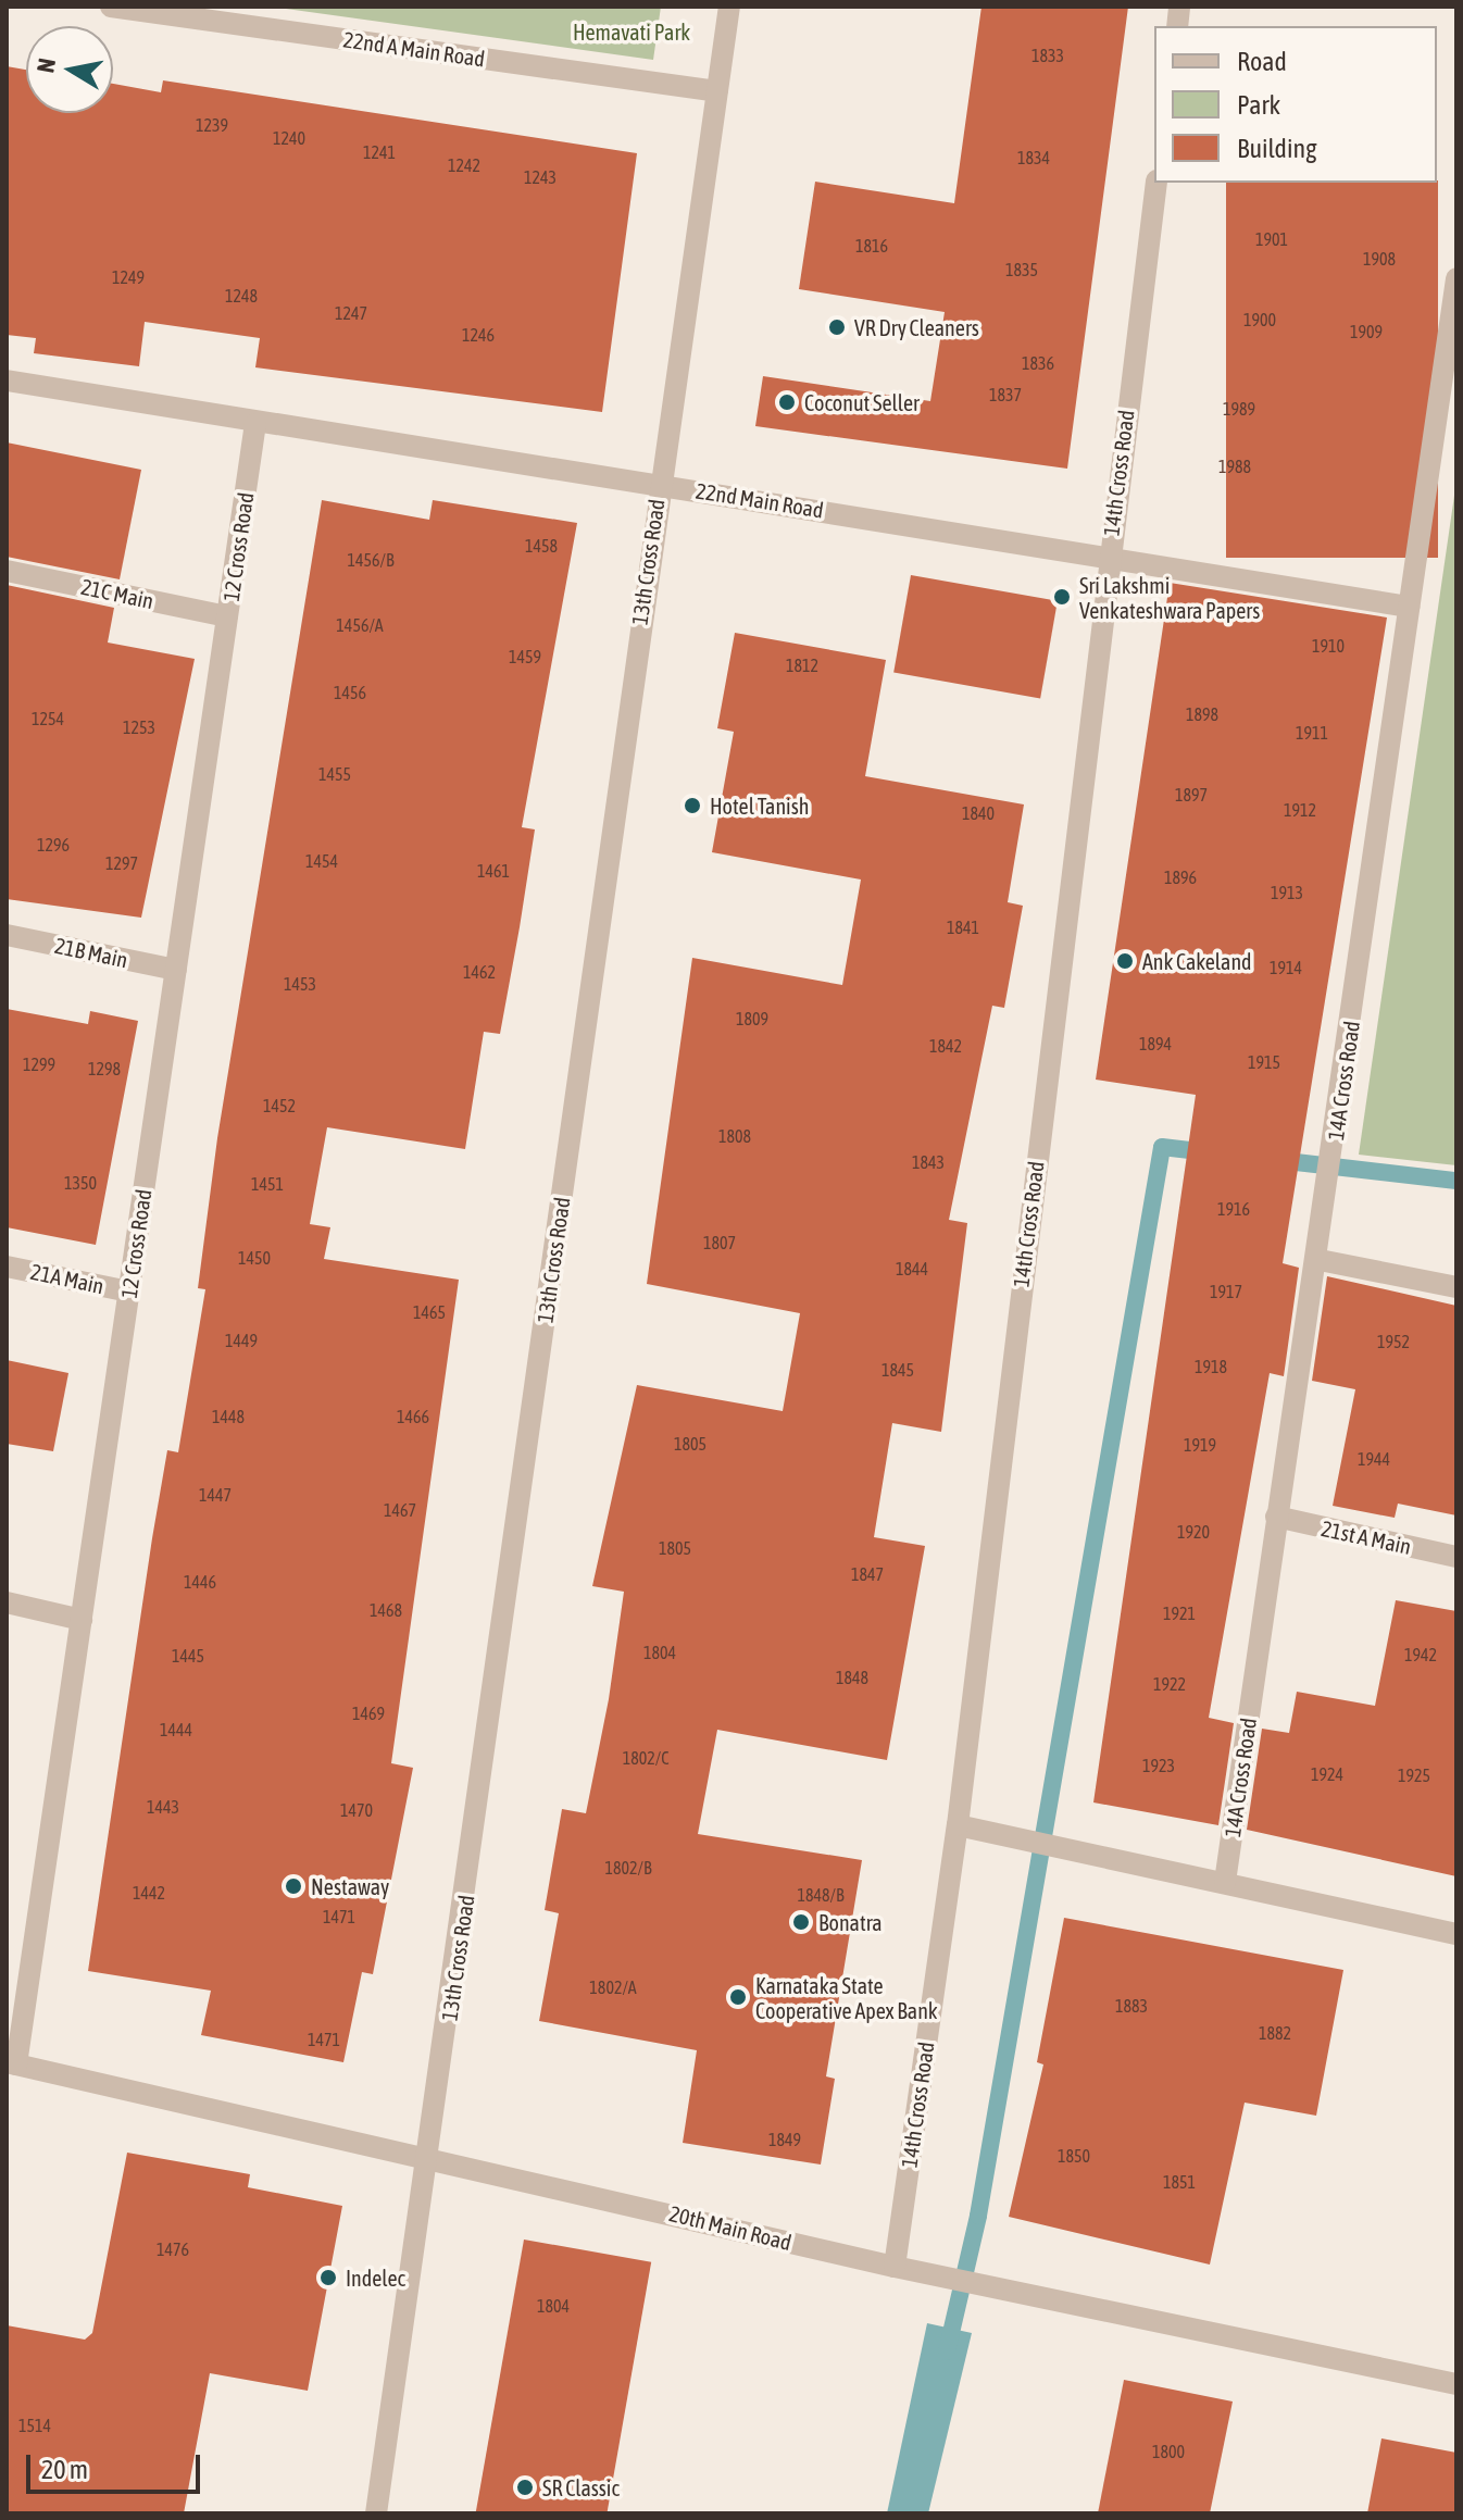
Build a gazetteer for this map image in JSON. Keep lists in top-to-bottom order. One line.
{"streets":{"street":["22nd A Main Road","14th Cross Road","22nd Main Road","12 Cross Road","13th Cross Road","21C Main","21B Main","14A Cross Road","21A Main","21st A Main","20th Main Road"]},"crossings":[["22nd A Main Road","13th Cross Road"],["14th Cross Road","22nd Main Road"],["14th Cross Road","20th Main Road"],["22nd Main Road","12 Cross Road"],["22nd Main Road","13th Cross Road"],["22nd Main Road","14A Cross Road"],["12 Cross Road","21C Main"],["12 Cross Road","21B Main"],["12 Cross Road","21A Main"],["12 Cross Road","20th Main Road"],["13th Cross Road","20th Main Road"],["14A Cross Road","21st A Main"]],"parks":["Hemavati Park"],"places":["VR Dry Cleaners","Coconut Seller","Sri Lakshmi Venkateshwara Papers","Hotel Tanish","Ank Cakeland","Nestaway","Bonatra","Karnataka State Cooperative Apex Bank","Indelec","SR Classic"],"house_numbers":["1833","1239","1240","1241","1834","1242","1243","1901","1816","1908","1835","1249","1248","1247","1900","1909","1246","1836","1837","1989","1988","1458","1456/B","1456/A","1910","1459","1812","1456","1898","1254","1253","1911","1455","1897","1912","1840","1296","1454","1297","1461","1896","1913","1841","1914","1462","1453","1809","1894","1842","1915","1299","1298","1452","1808","1843","1350","1451","1916","1807","1450","1844","1917","1465","1449","1952","1918","1845","1448","1466","1805","1919","1944","1447","1467","1920","1805","1847","1446","1468","1921","1804","1942","1445","1848","1922","1469","1444","1802/C","1923","1924","1925","1443","1470","1802/B","1442","1848/B","1471","1802/A","1883","1882","1471","1849","1850","1851","1476","1804","1514","1800"],"legend":["Road","Park","Building"],"scale_bar":"20 m","north":"left"}
